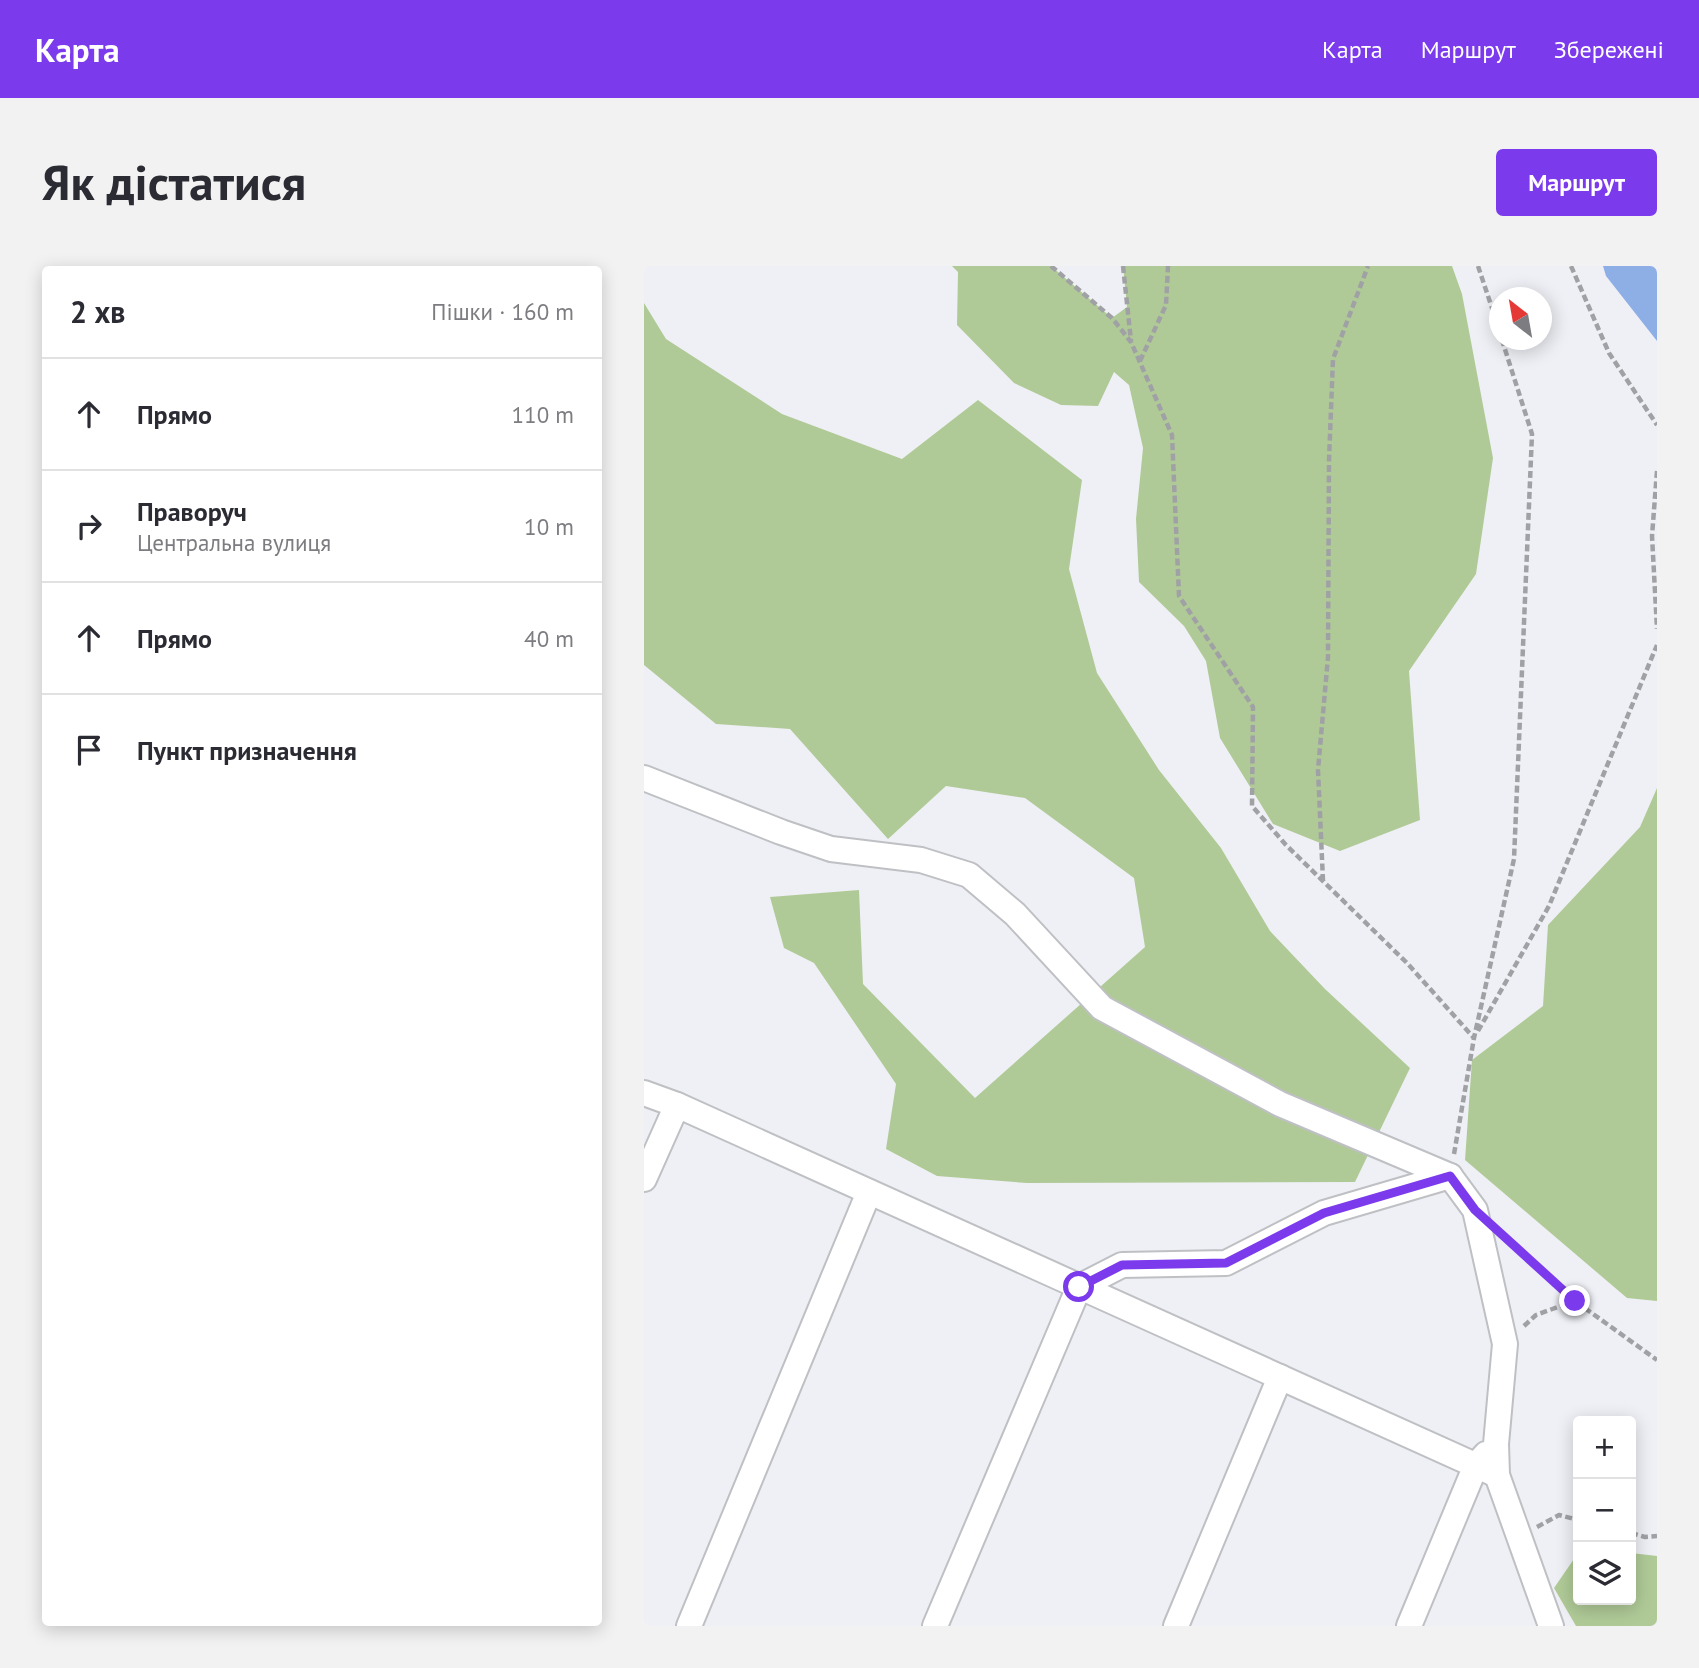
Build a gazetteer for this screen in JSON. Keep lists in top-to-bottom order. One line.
{"north":"top left","page":{"header":"Карта","nav":["Карта","Маршрут","Збережені"],"buttons":"Маршрут","title":"Як дістатися","heading":["2 хв","Пішки · 160 m"],"list":[["Прямо","110 m"],["Праворуч","Центральна вулиця","10 m"],["Прямо","40 m"],"Пункт призначення"],"map_buttons":["+","−"]}}
